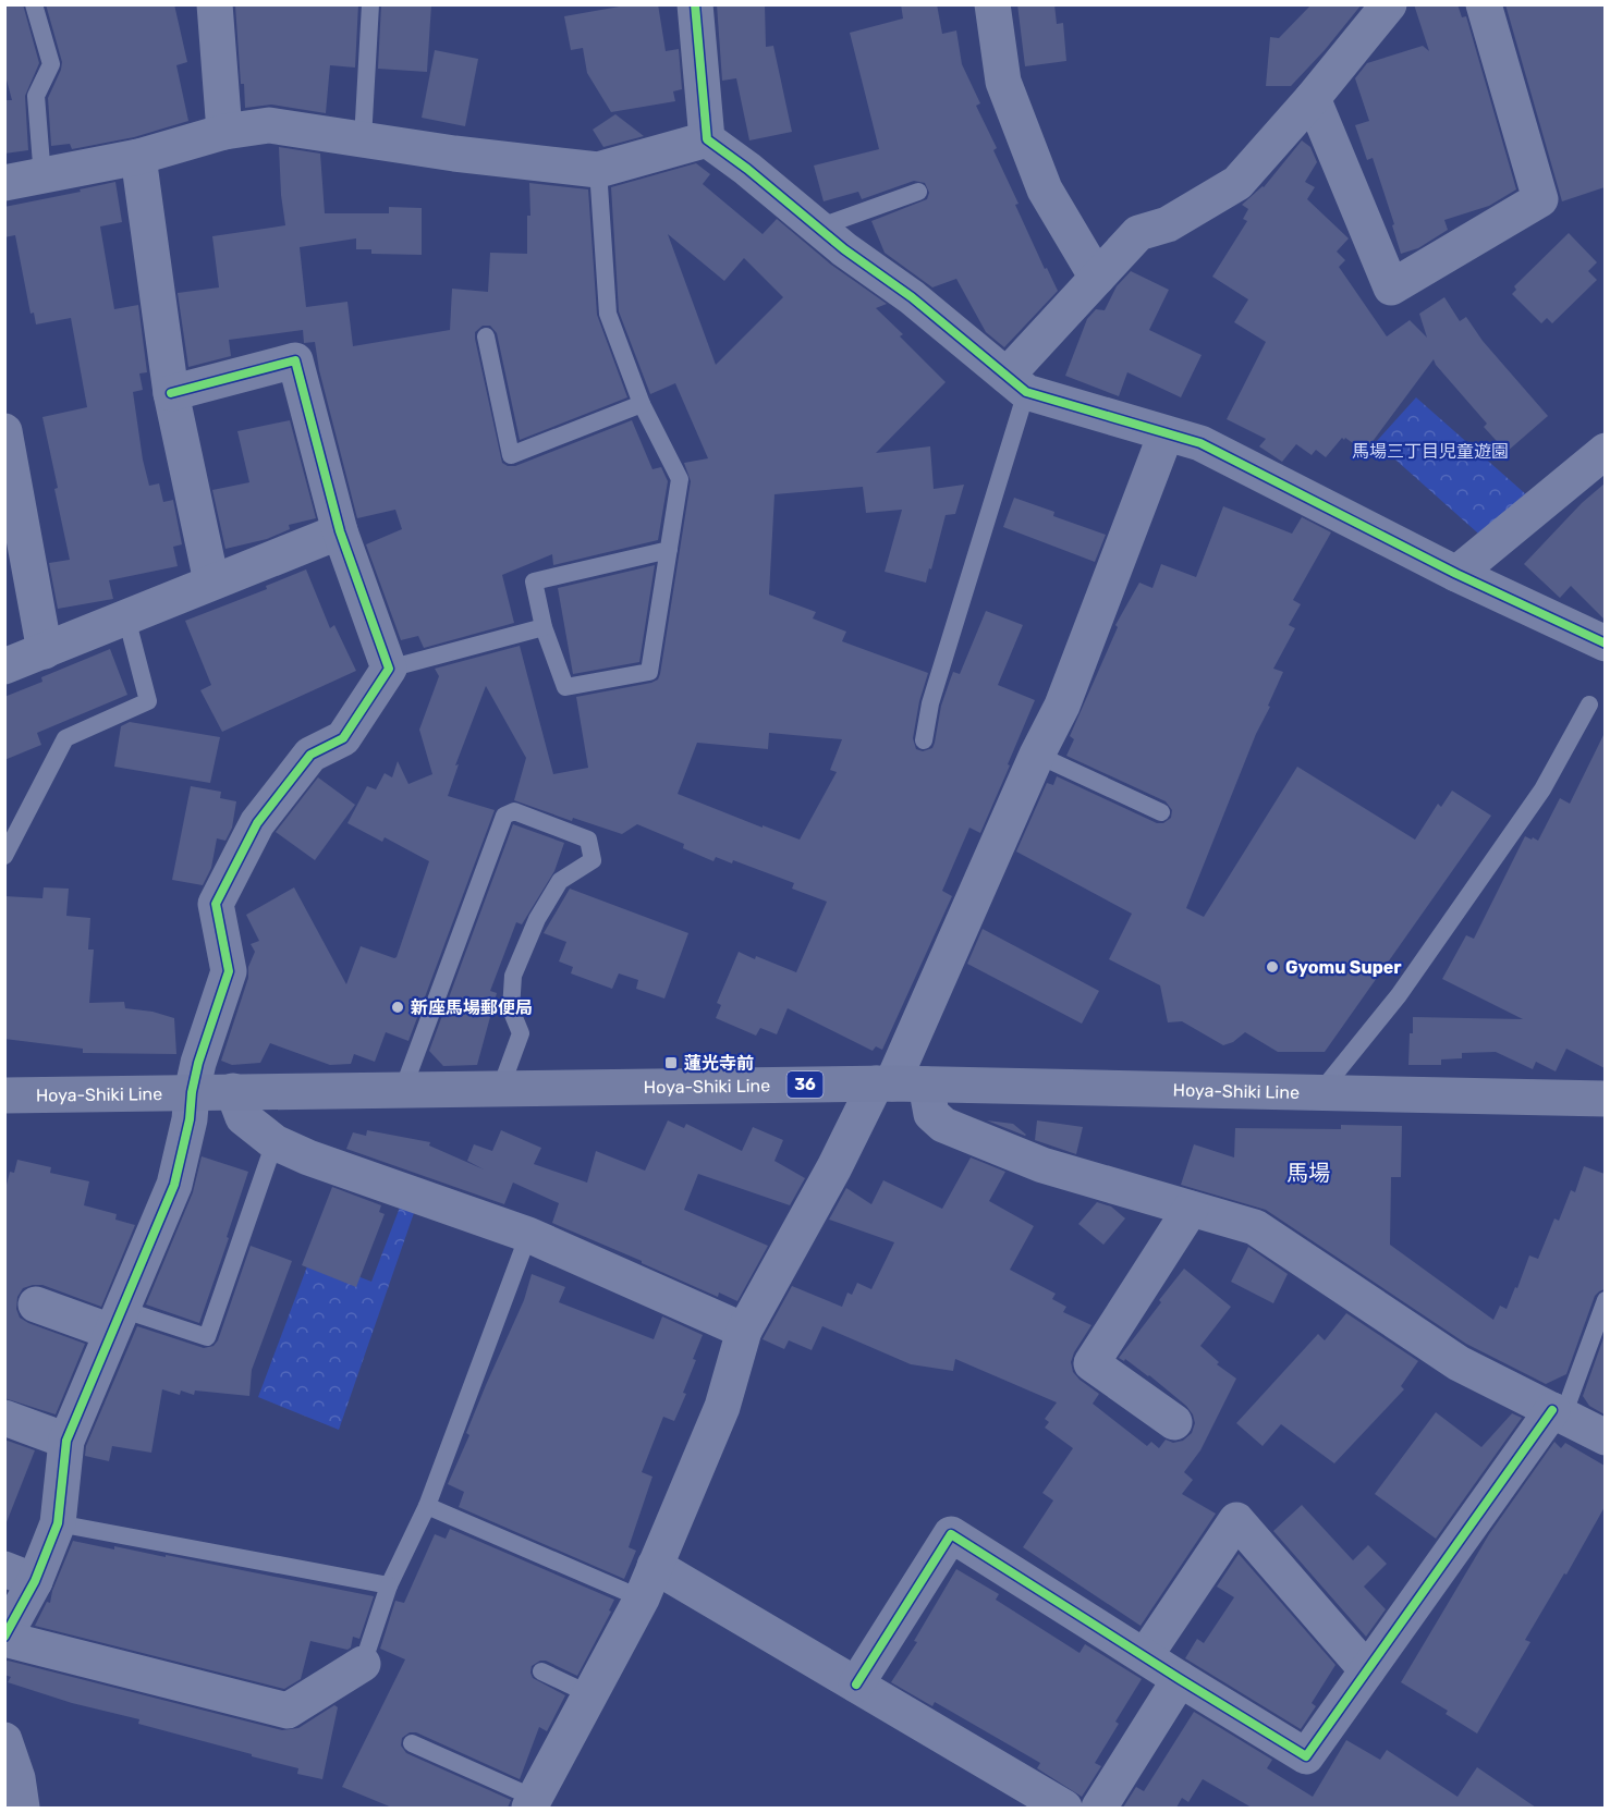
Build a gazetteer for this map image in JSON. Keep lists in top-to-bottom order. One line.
{"streets":{"main road":["36","Hoya-Shiki Line"]},"districts":["馬場"],"parks":["馬場三丁目児童遊園"],"places":{"other":["Gyomu Super","新座馬場郵便局"],"transit":["蓮光寺前"]}}
